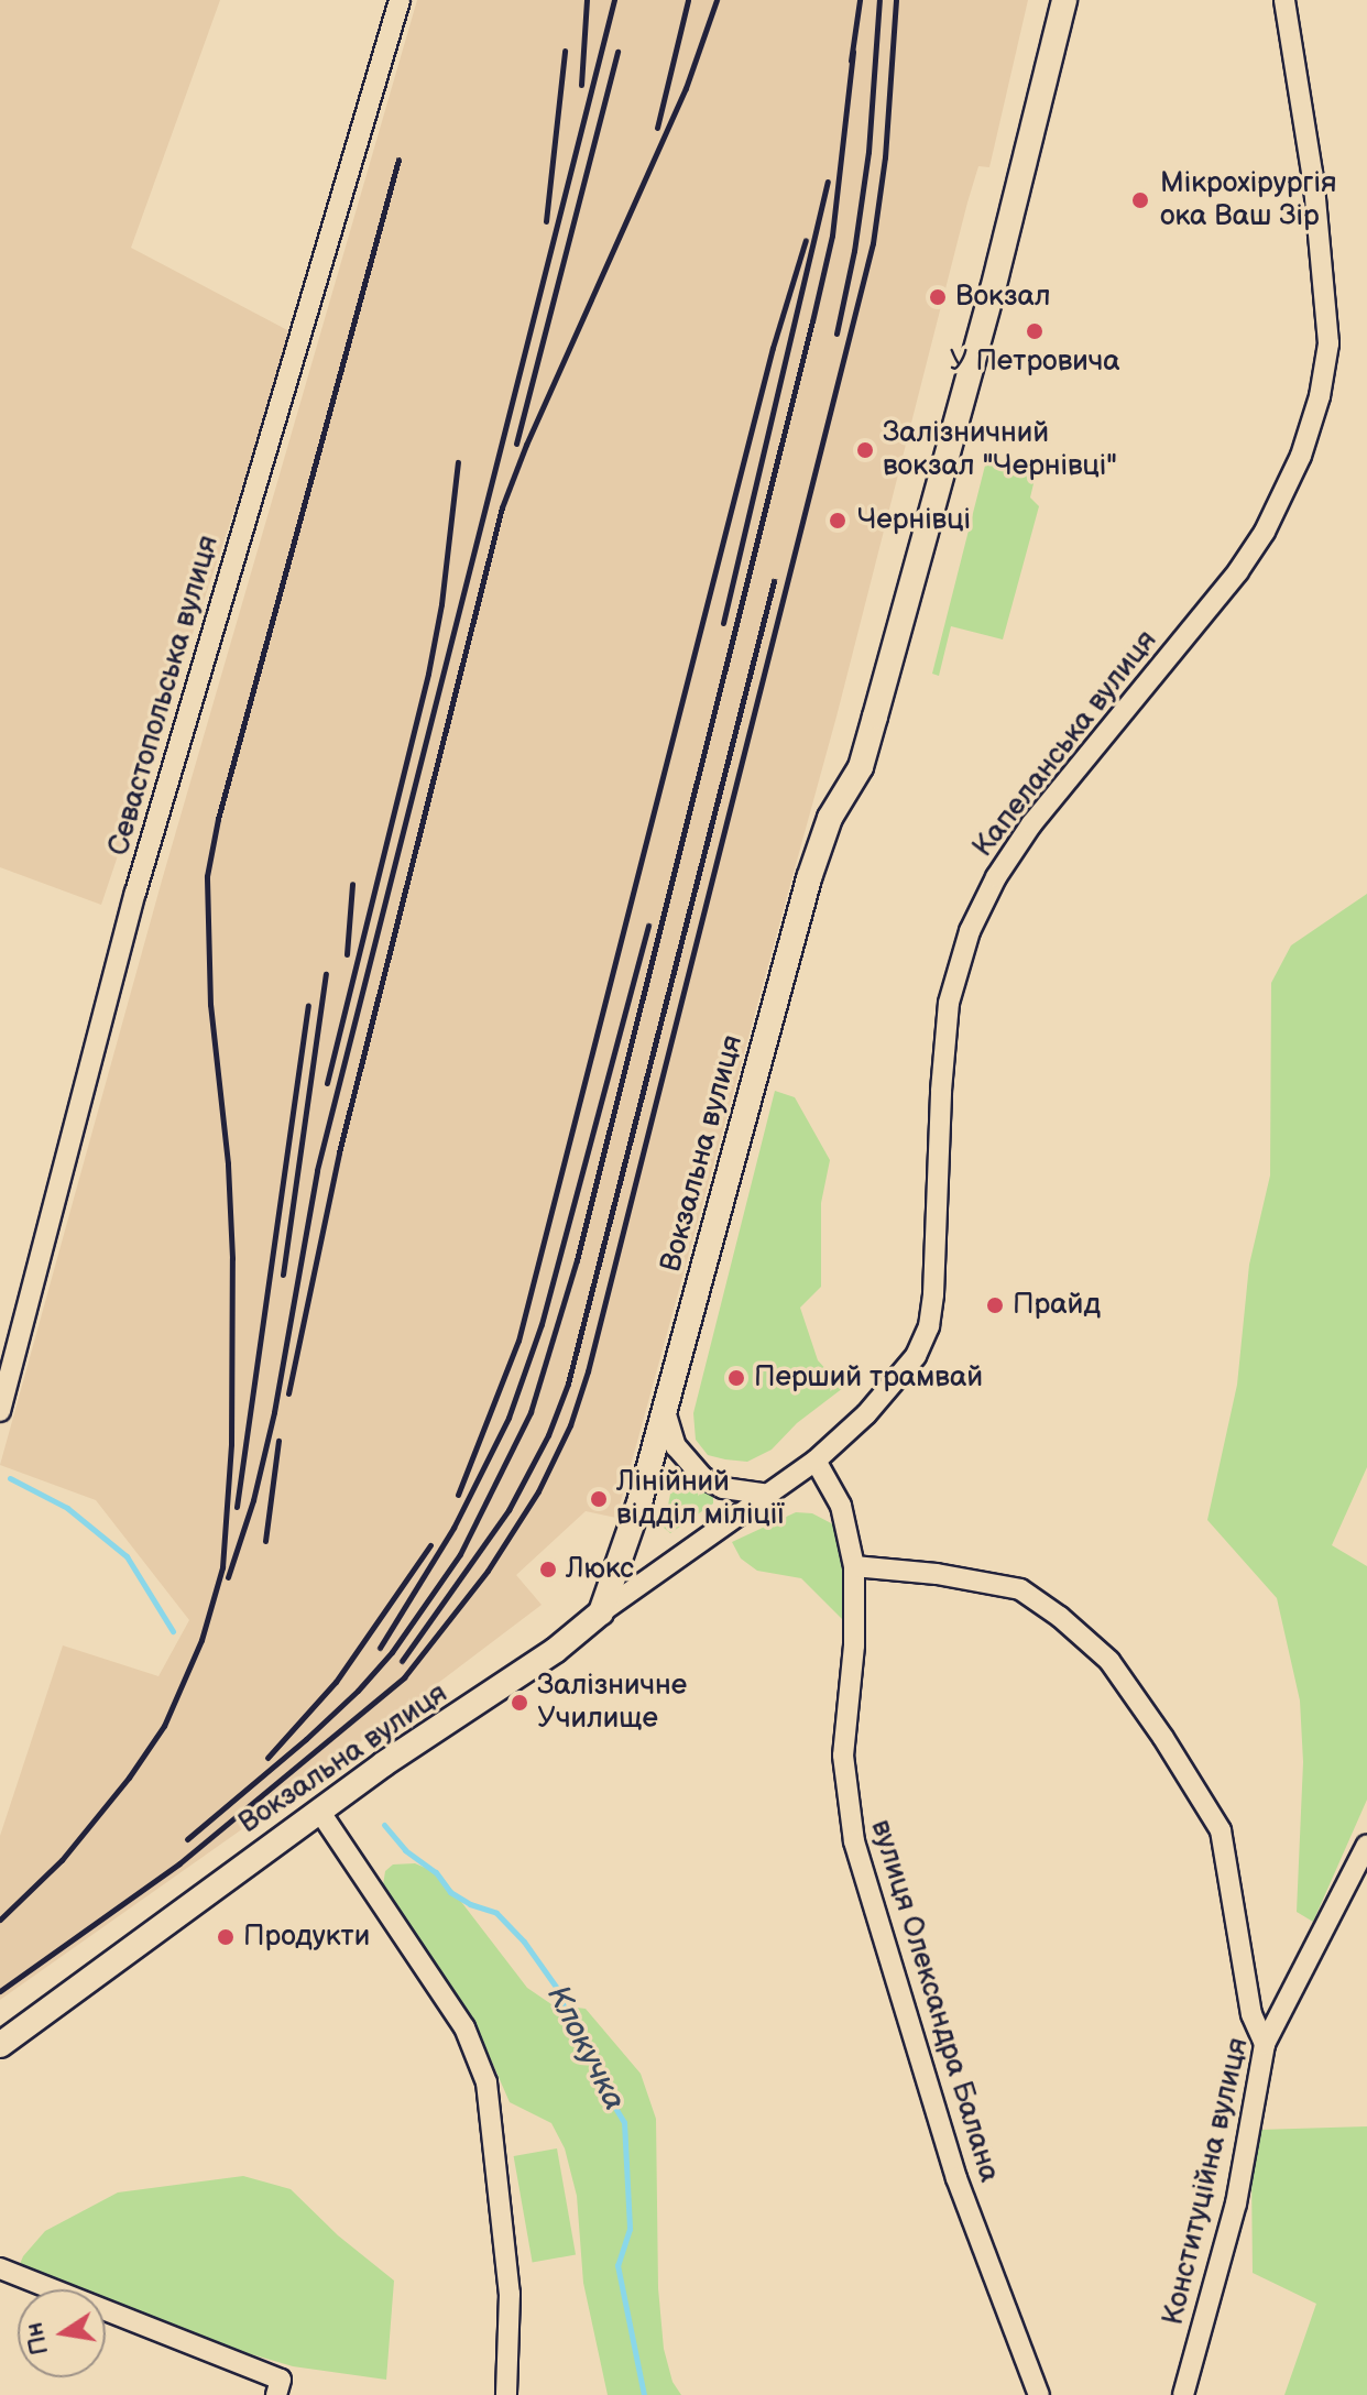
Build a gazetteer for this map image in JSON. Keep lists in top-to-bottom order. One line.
{"streets":{"main road":["Вокзальна вулиця"],"street":["Севастопольська вулиця","Капеланська вулиця","вулиця Олександра Балана","Конституційна вулиця"]},"crossings":[["Капеланська вулиця","Вокзальна вулиця"],["Капеланська вулиця","вулиця Олександра Балана"]],"water":["Клокучка"],"places":["Мікрохірургія ока Ваш Зір","Вокзал","У Петровича","Залізничний вокзал \"Чернівці\"","Чернівці","Прайд","Перший трамвай","Лінійний відділ міліції","Люкс","Залізничне Училище","Продукти"],"north":"left"}
